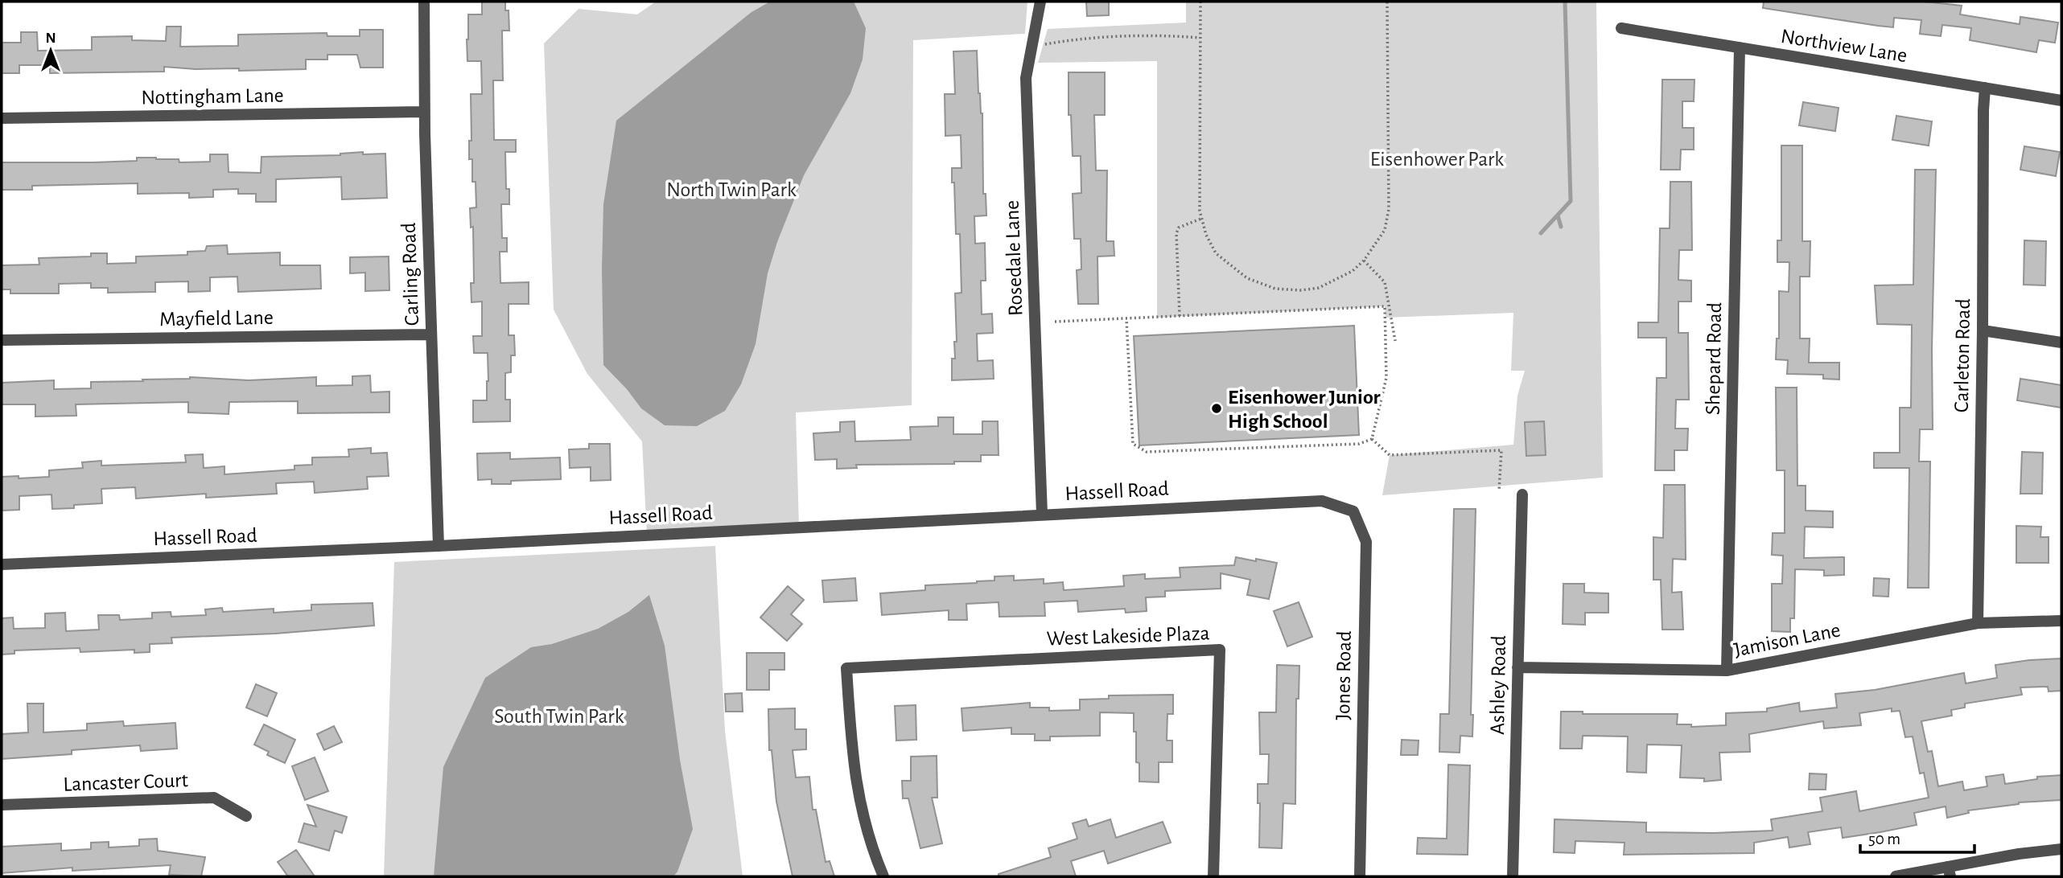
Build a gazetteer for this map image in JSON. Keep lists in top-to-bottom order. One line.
{"streets":{"street":["Northview Lane","Nottingham Lane","Rosedale Lane","Carling Road","Mayfield Lane","Carleton Road","Shepard Road","Hassell Road","West Lakeside Plaza","Jamison Lane","Jones Road","Ashley Road","Lancaster Court"]},"crossings":[["Northview Lane","Carleton Road"],["Northview Lane","Shepard Road"],["Nottingham Lane","Carling Road"],["Rosedale Lane","Hassell Road"],["Carling Road","Mayfield Lane"],["Carling Road","Hassell Road"],["Carleton Road","Jamison Lane"],["Shepard Road","Jamison Lane"],["Hassell Road","Jones Road"],["Jamison Lane","Ashley Road"]],"parks":["Eisenhower Park","North Twin Park","South Twin Park"],"places":["Eisenhower Junior High School"],"scale_bar":"50 m","north":"top"}
